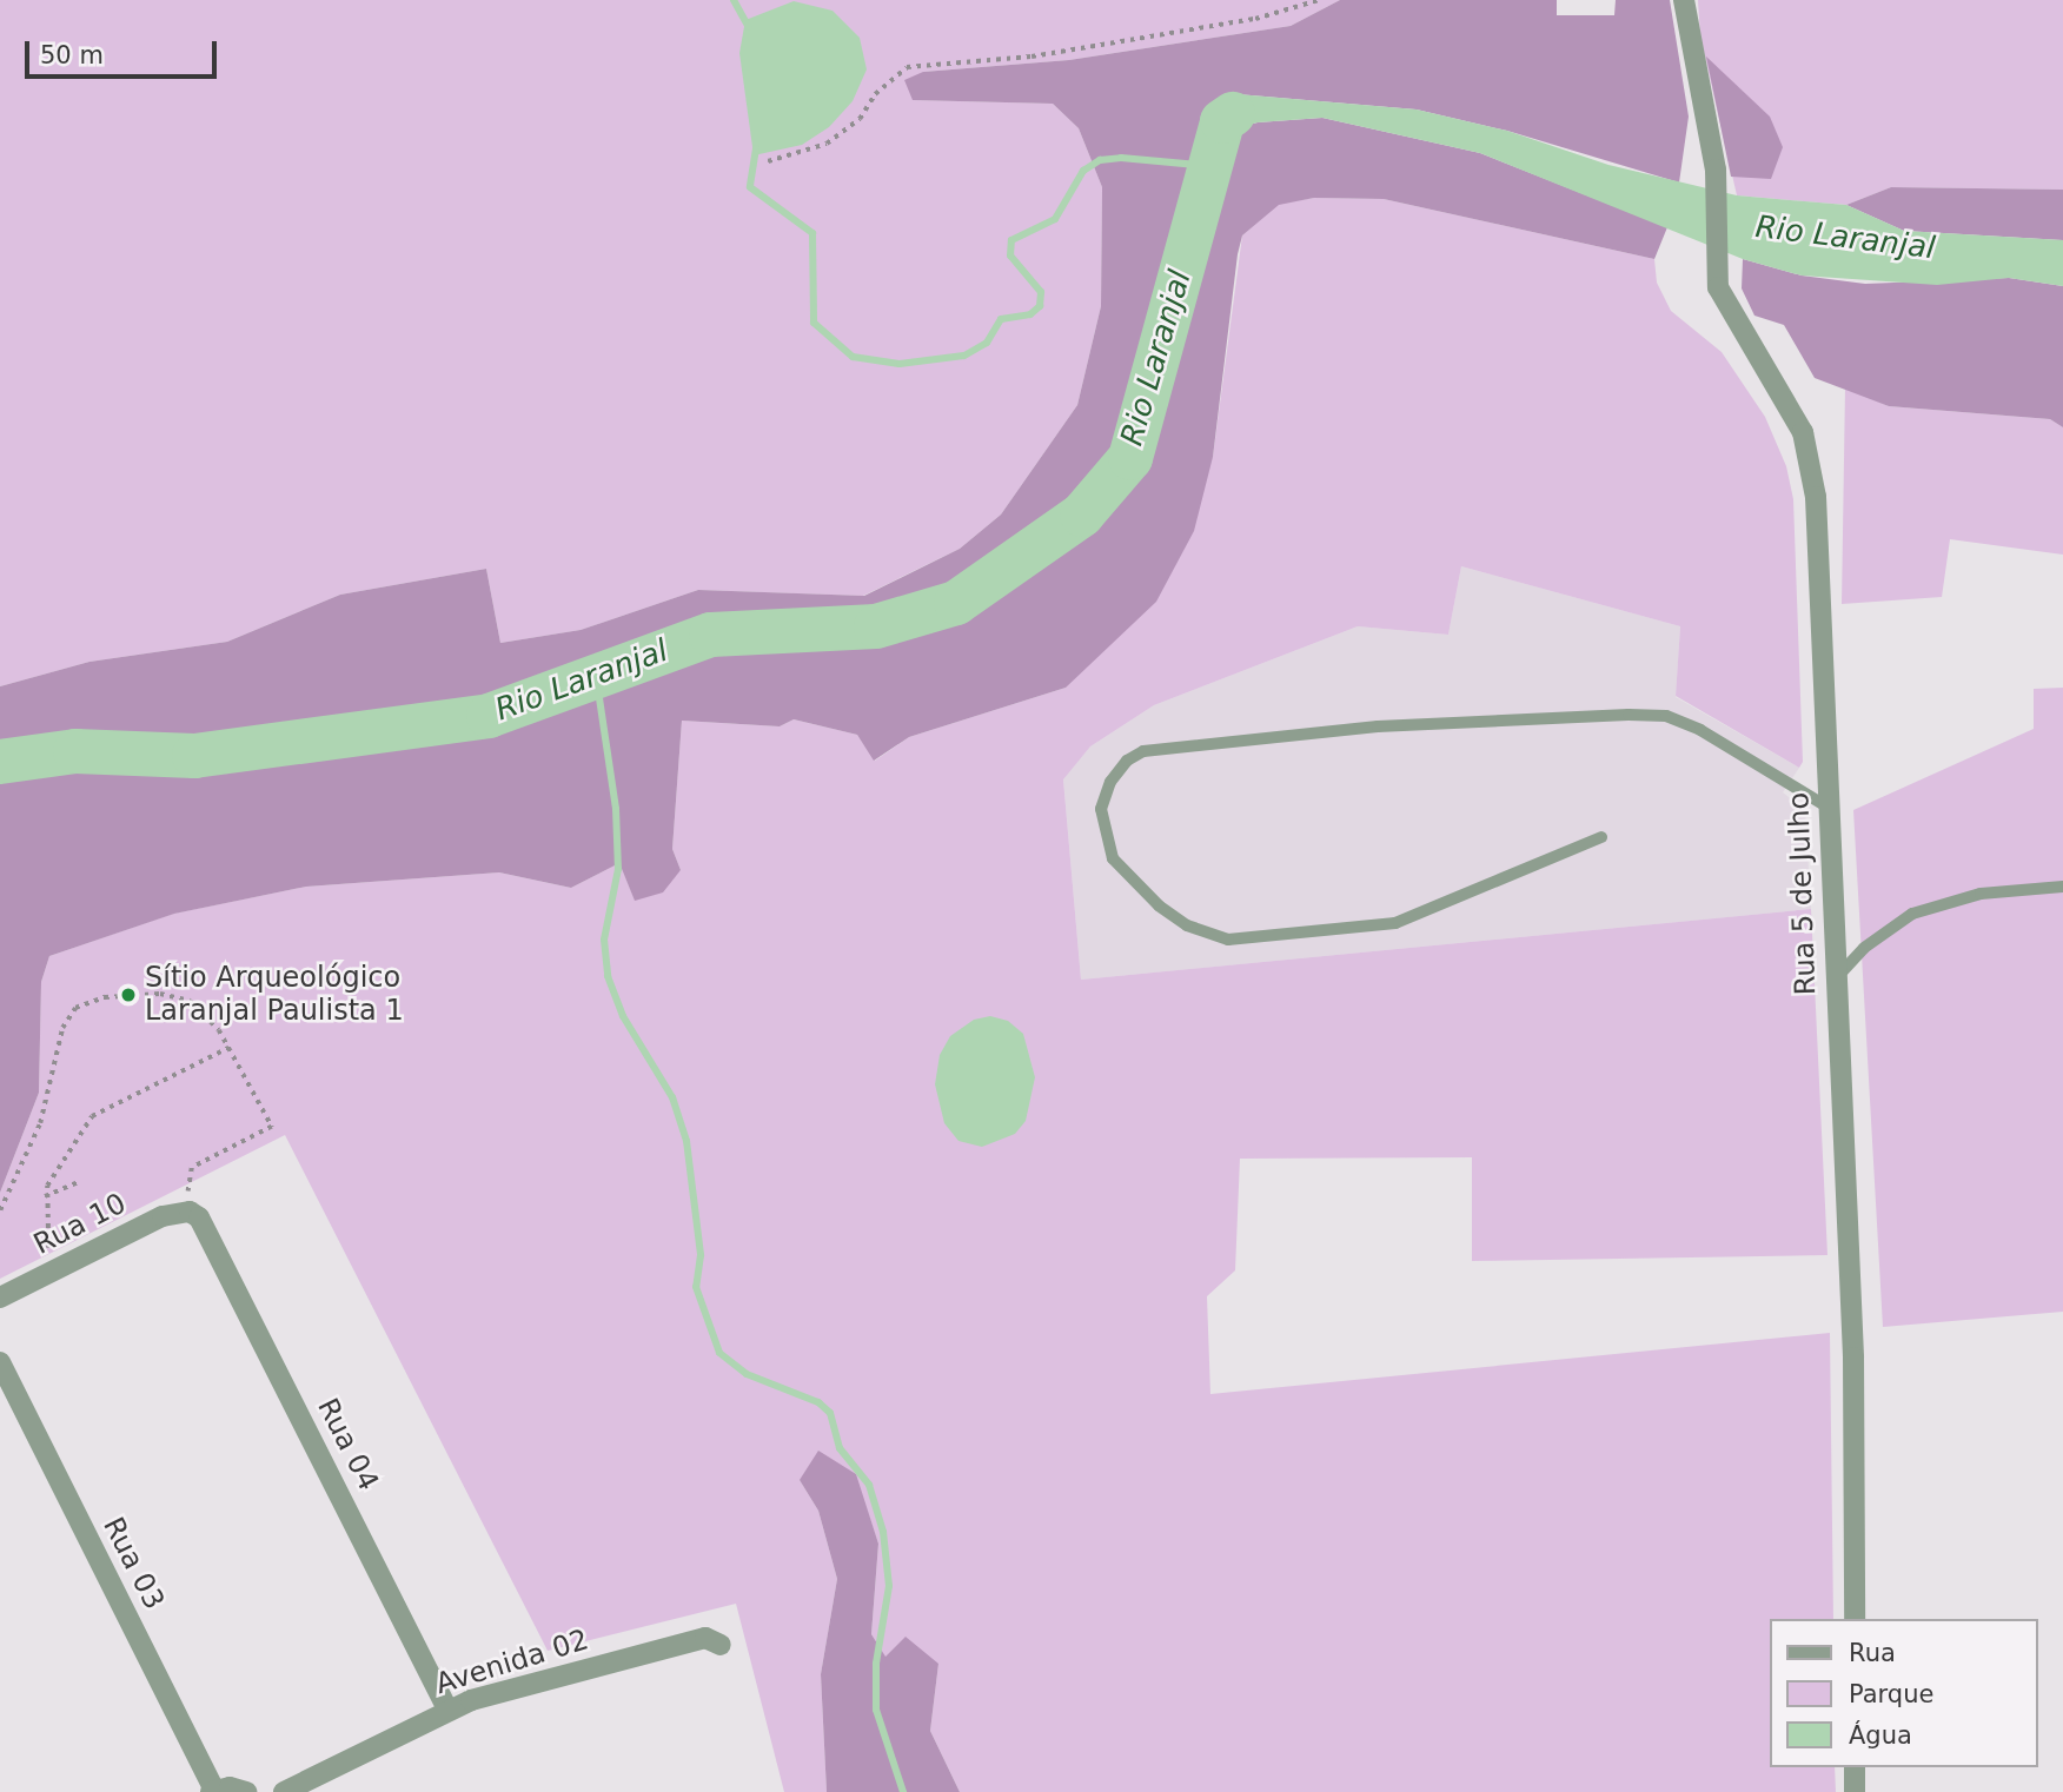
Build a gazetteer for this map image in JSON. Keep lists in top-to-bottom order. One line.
{"streets":{"street":["Rua 5 de Julho","Rua 10","Rua 04","Rua 03","Avenida 02"]},"crossings":[["Rua 10","Rua 04"],["Rua 04","Avenida 02"]],"water":["Rio Laranjal"],"places":["Sítio Arqueológico Laranjal Paulista 1"],"legend":["Rua","Parque","Água"],"scale_bar":"50 m"}
